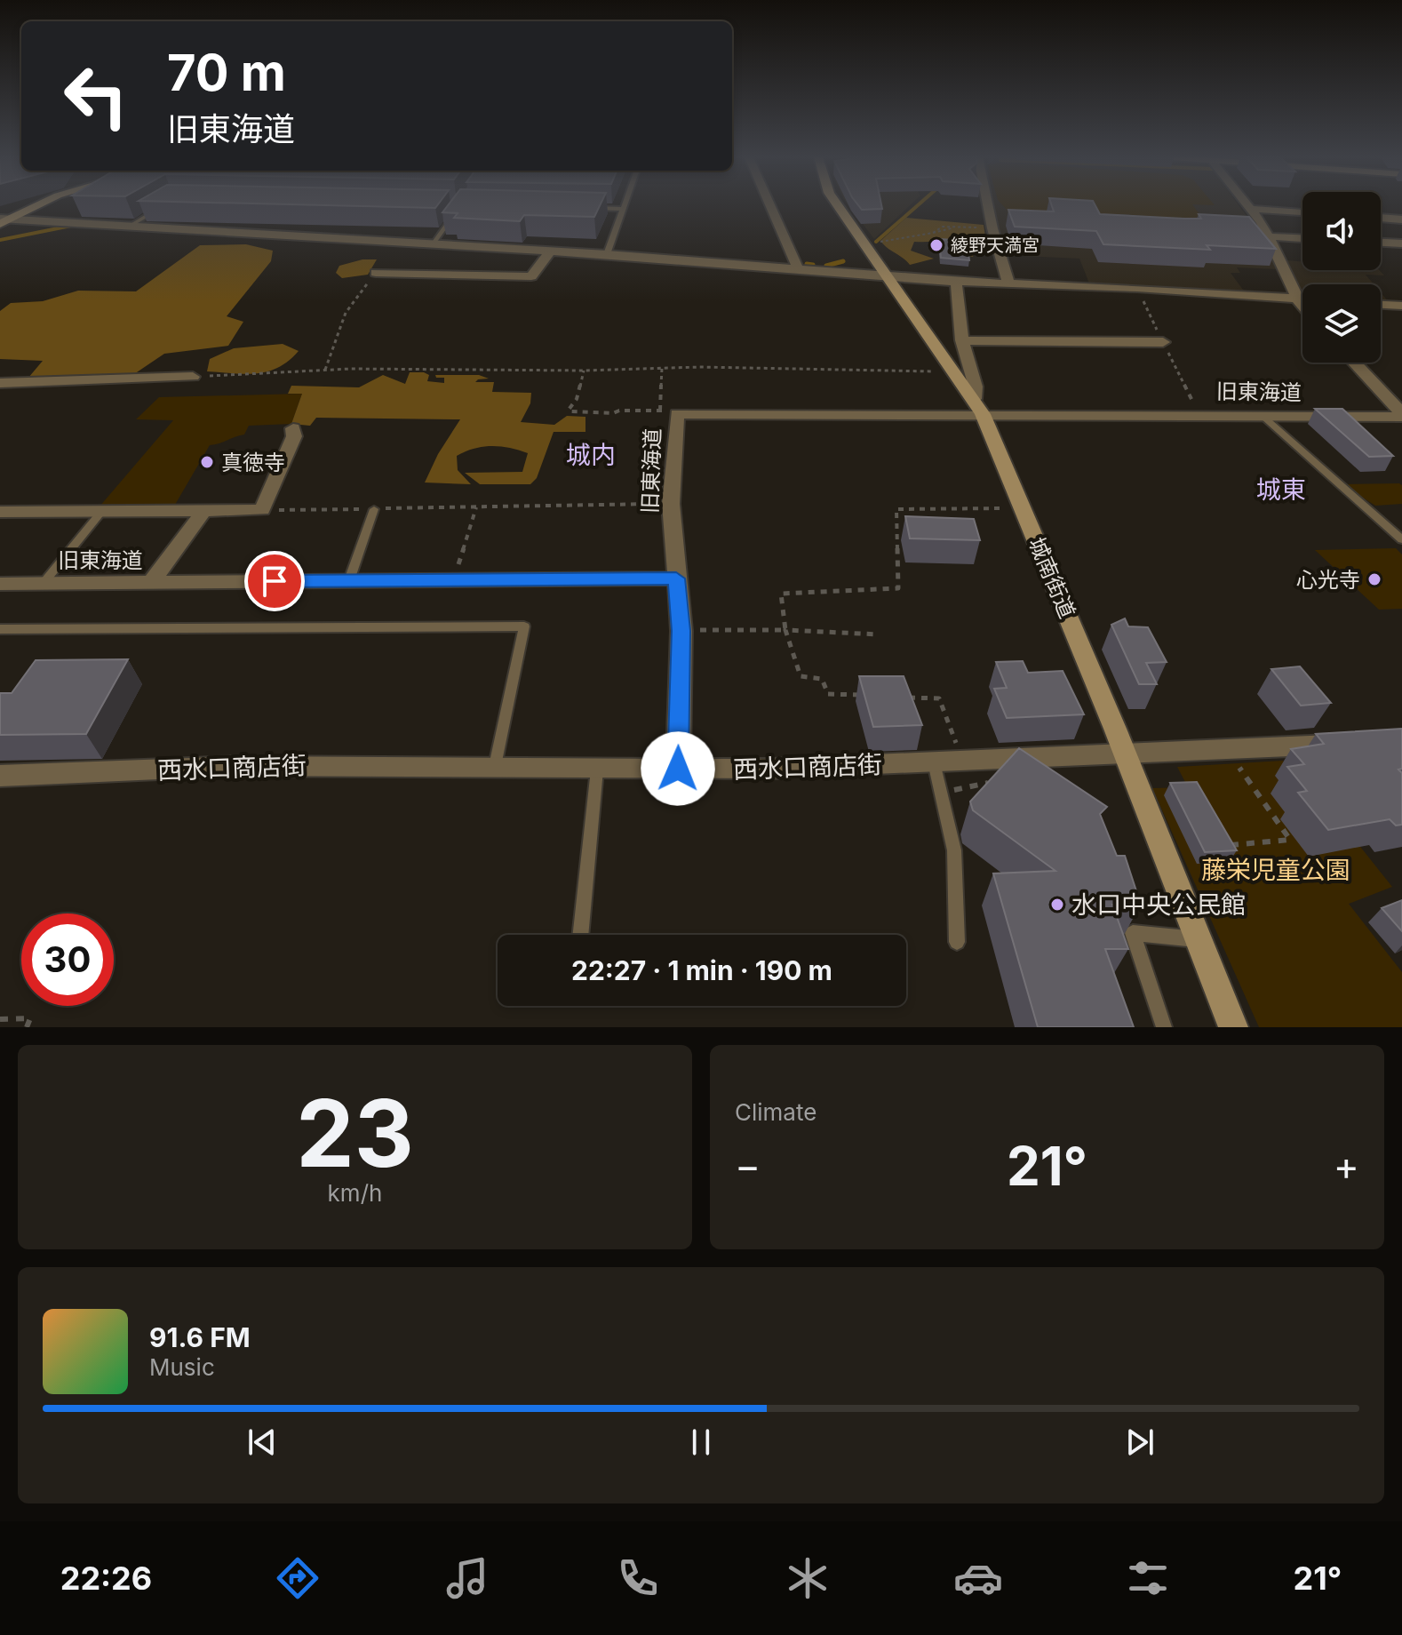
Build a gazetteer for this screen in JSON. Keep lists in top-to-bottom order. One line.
{"streets":{"street":["旧東海道","城南街道","西水口商店街"]},"crossings":[["旧東海道","城南街道"],["城南街道","西水口商店街"]],"districts":["城内","城東"],"parks":["藤栄児童公園"],"places":["綾野天満宮","真徳寺","心光寺","水口中央公民館"],"page":{"turn":["70 m","旧東海道"],"limit":"30","trip":"22:27 · 1 min · 190 m","tile":[["23","km/h"],"Climate"],"heat":["−","21°","+"],"song":["91.6 FM","Music"],"tabs":["22:26","21°"]}}
